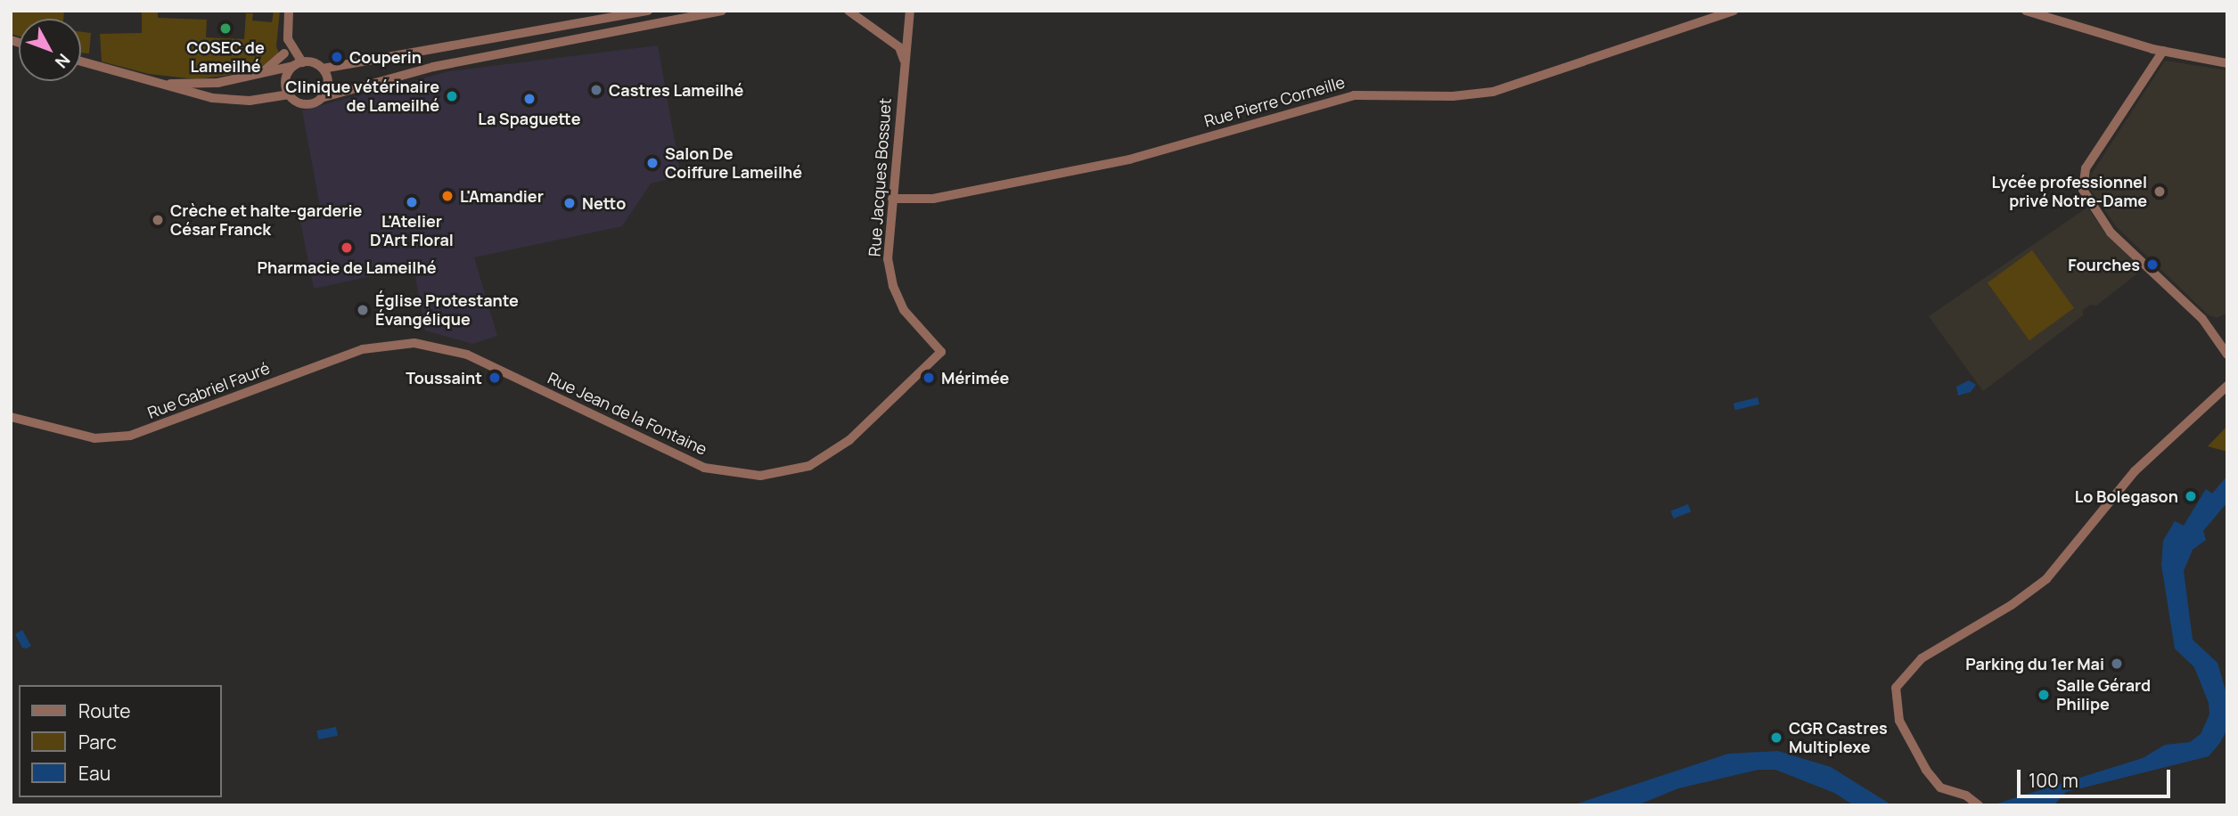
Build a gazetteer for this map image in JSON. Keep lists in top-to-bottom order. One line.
{"streets":{"street":["Rue Pierre Corneille","Rue Jacques Bossuet","Rue Gabriel Fauré","Rue Jean de la Fontaine"]},"crossings":[["Rue Pierre Corneille","Rue Jacques Bossuet"],["Rue Jacques Bossuet","Rue Jean de la Fontaine"],["Rue Gabriel Fauré","Rue Jean de la Fontaine"]],"places":["COSEC de Lameilhé","Couperin","Castres Lameilhé","Clinique vétérinaire de Lameilhé","La Spaguette","Salon De Coiffure Lameilhé","Lycée professionnel privé Notre-Dame","L'Amandier","L'Atelier D'Art Floral","Netto","Crèche et halte-garderie César Franck","Pharmacie de Lameilhé","Fourches","Église Protestante Évangélique","Toussaint","Mérimée","Lo Bolegason","Parking du 1er Mai","Salle Gérard Philipe","CGR Castres Multiplexe"],"legend":["Route","Parc","Eau"],"scale_bar":"100 m","north":"bottom right"}
